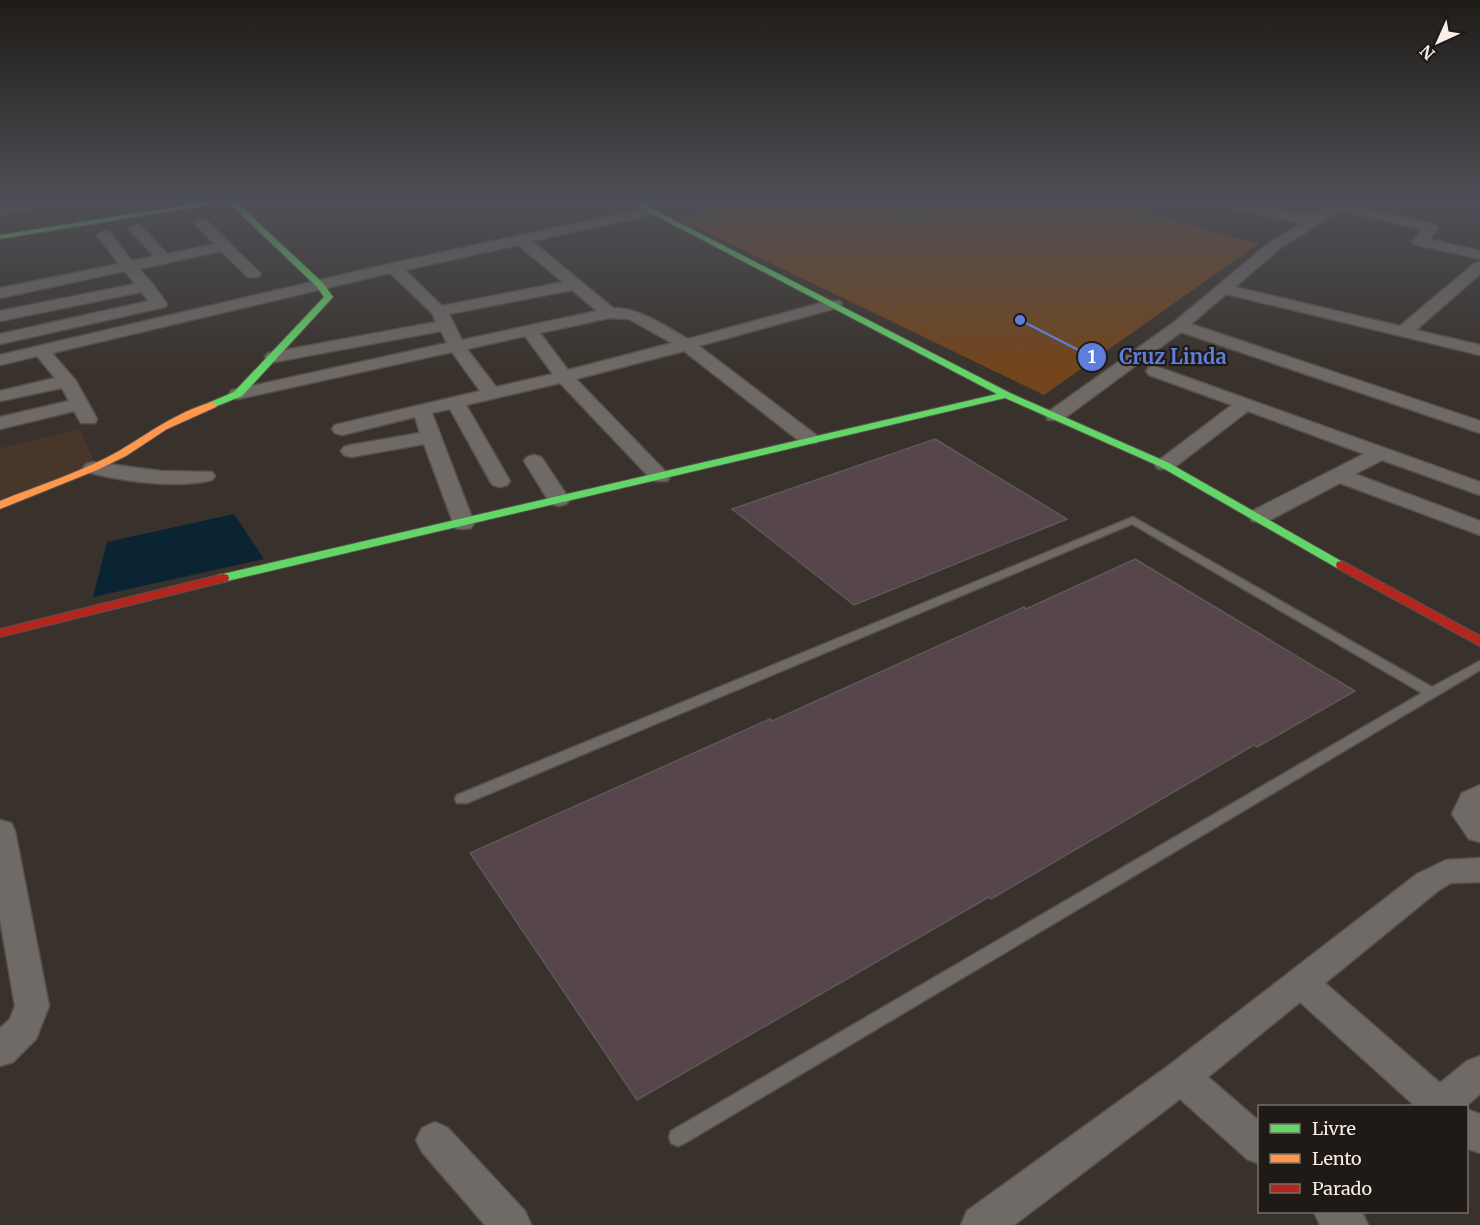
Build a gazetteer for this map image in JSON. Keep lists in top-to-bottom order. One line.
{"places":["Cruz Linda"],"legend":["Livre","Lento","Parado"],"north":"bottom left"}
